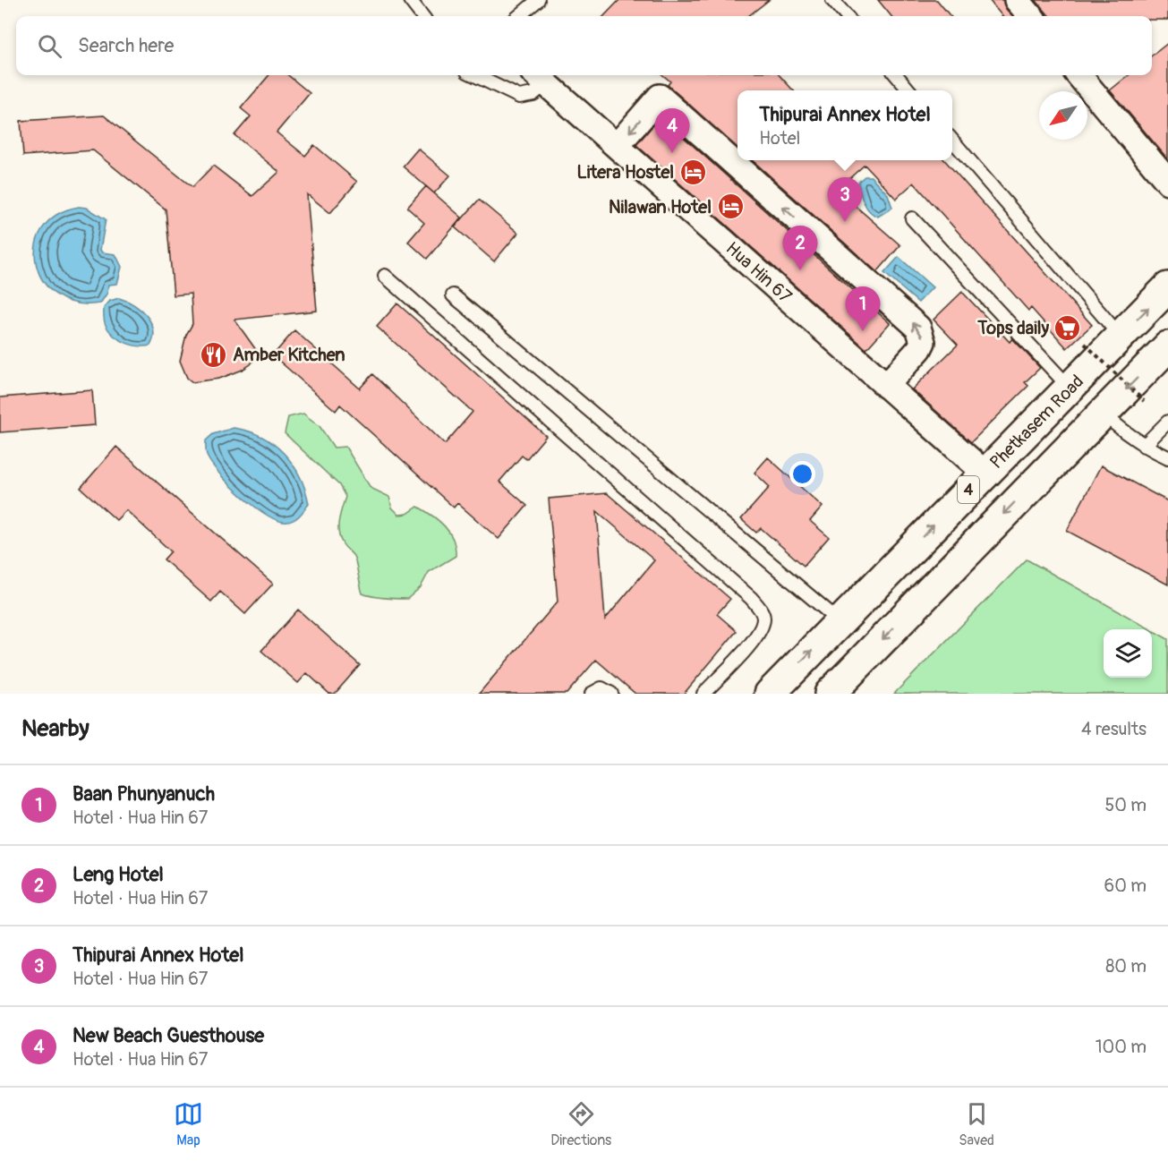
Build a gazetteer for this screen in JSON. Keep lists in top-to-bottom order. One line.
{"streets":{"main road":["Phetkasem Road","4"],"street":["Hua Hin 67"]},"crossings":[["Hua Hin 67","Phetkasem Road"]],"places":{"hotel":["Litera Hostel","Nilawan Hotel"],"supermarket":["Tops daily"],"restaurant":["Amber Kitchen"]},"north":"bottom left","page":{"search":"Search here","popup":["Thipurai Annex Hotel","Hotel"],"pins":["4","3","2","1"],"heading":["Nearby","4 results"],"list":[{"mark":"1","name":"Baan Phunyanuch","note":"Hotel · Hua Hin 67","value":"50 m"},{"mark":"2","name":"Leng Hotel","note":"Hotel · Hua Hin 67","value":"60 m"},{"mark":"3","name":"Thipurai Annex Hotel","note":"Hotel · Hua Hin 67","value":"80 m"},{"mark":"4","name":"New Beach Guesthouse","note":"Hotel · Hua Hin 67","value":"100 m"}],"nav":["Map","Directions","Saved"]}}
